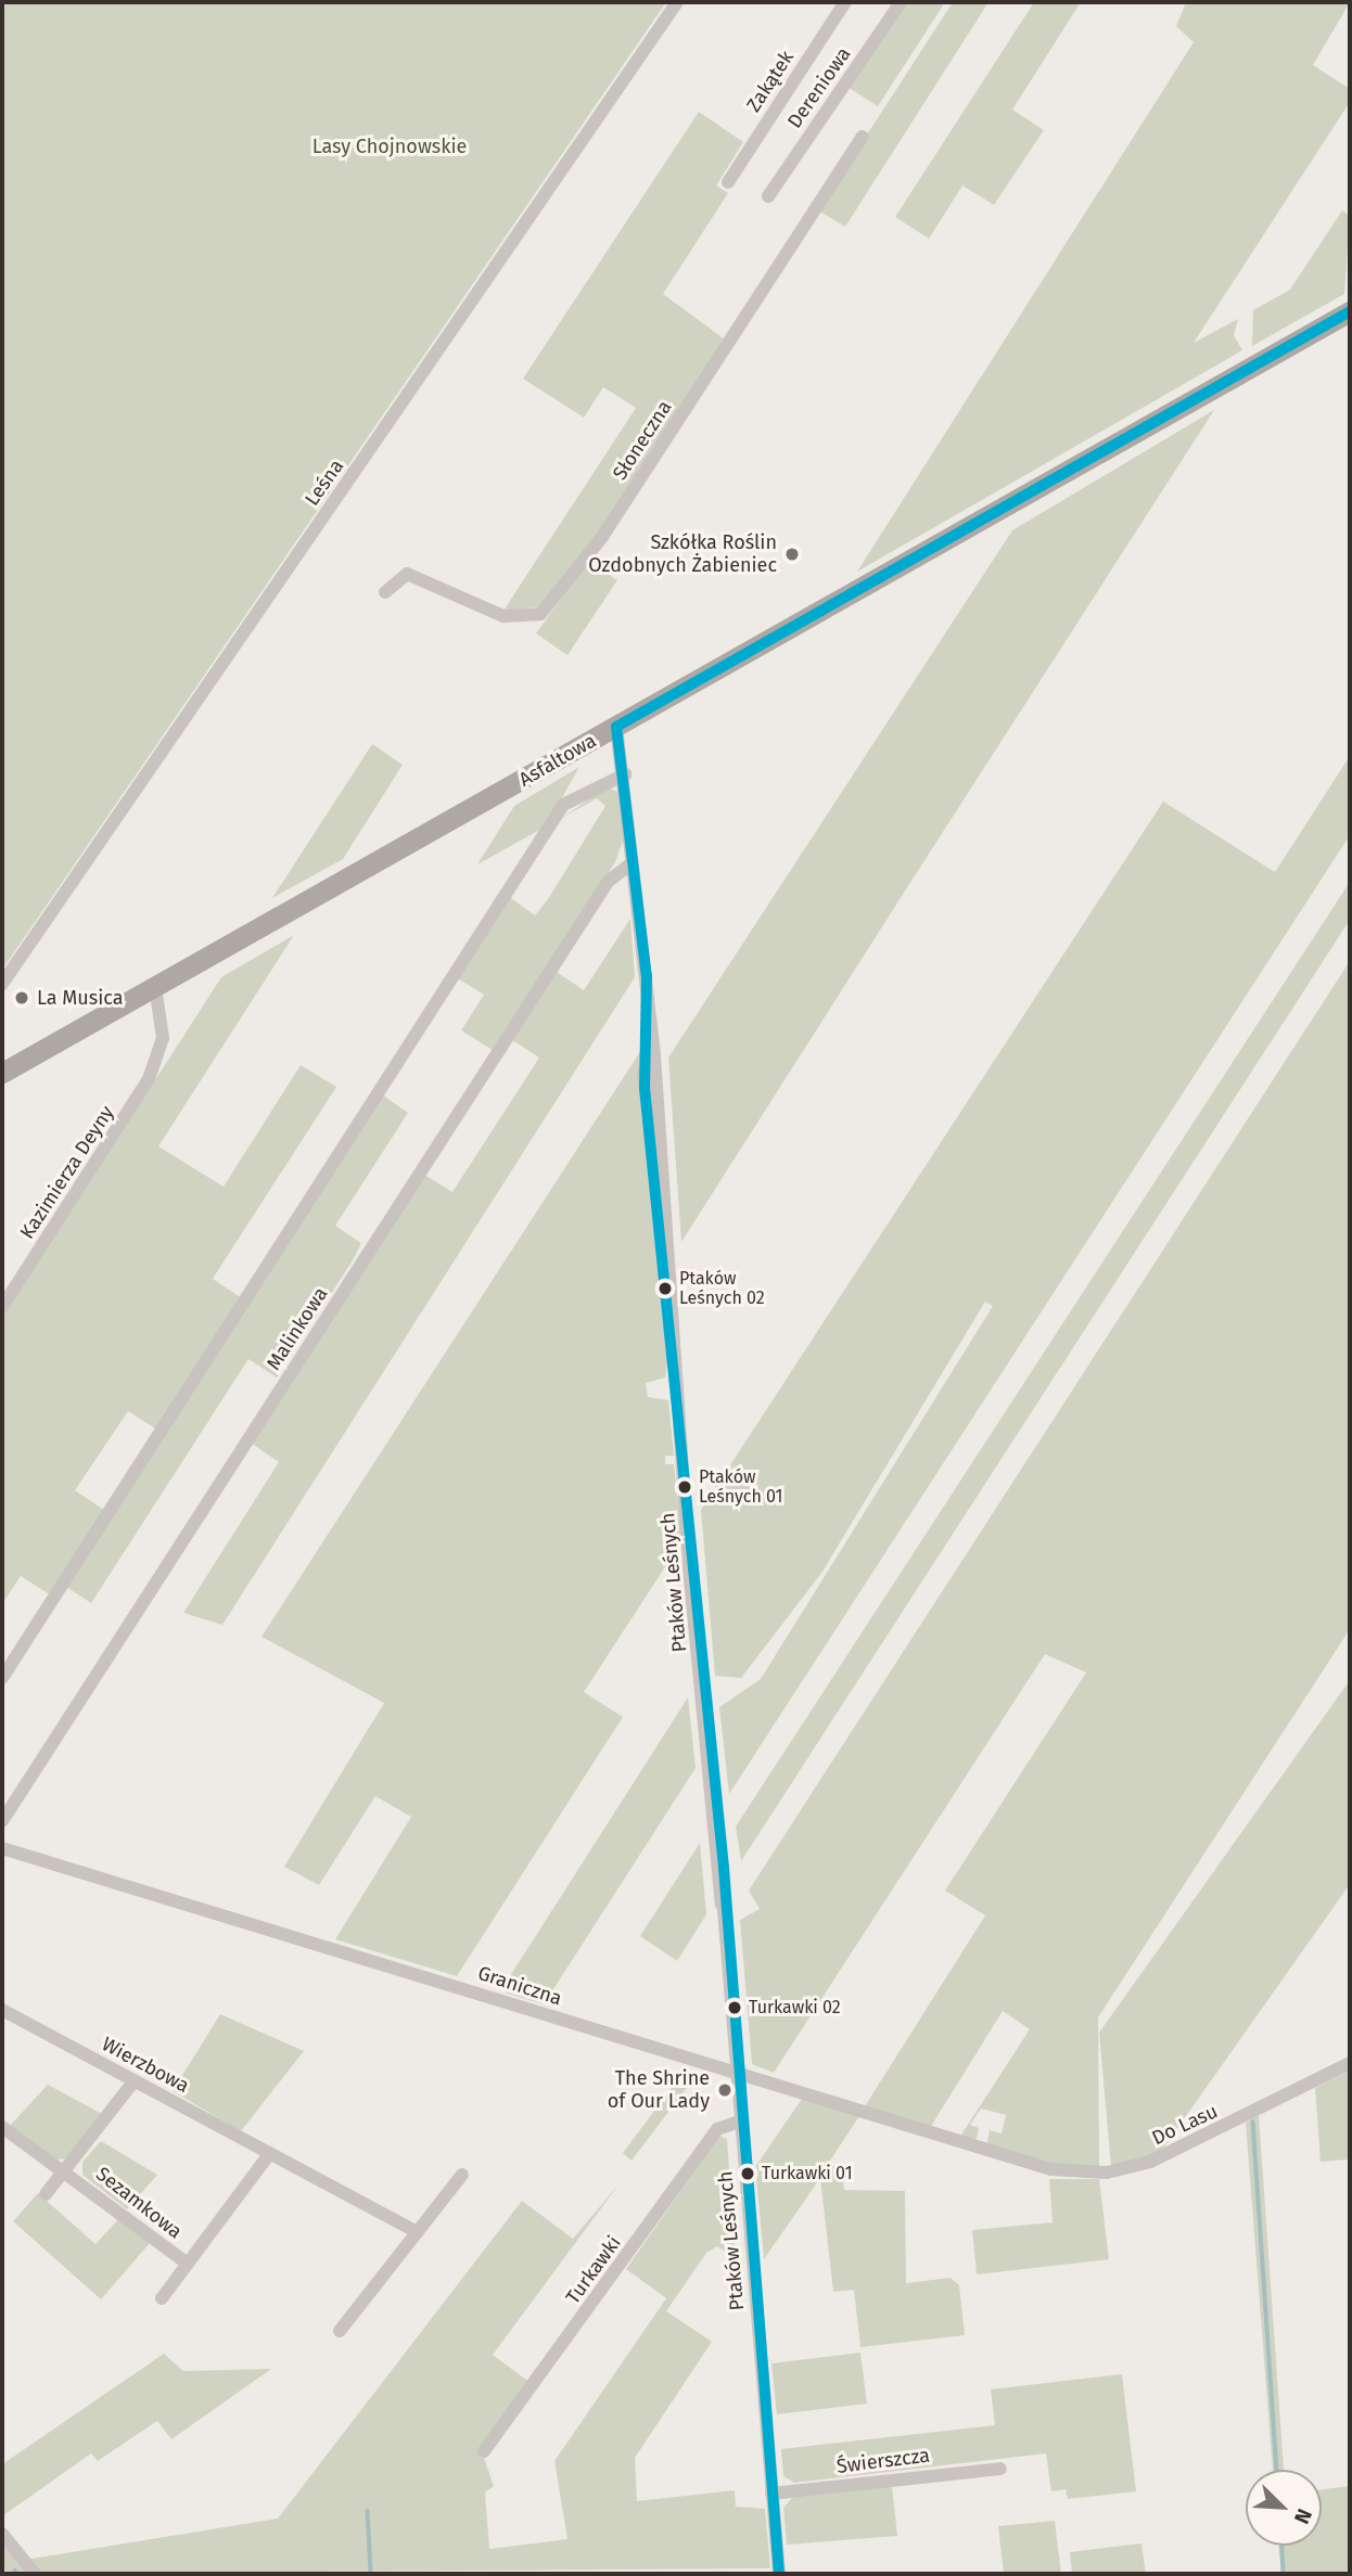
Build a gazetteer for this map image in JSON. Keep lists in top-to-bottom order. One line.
{"streets":{"main road":["Asfaltowa"],"street":["Zakątek","Dereniowa","Słoneczna","Leśna","Kazimierza Deyny","Malinkowa","Ptaków Leśnych","Graniczna","Wierzbowa","Do Lasu","Sezamkowa","Turkawki","Świerszcza"]},"crossings":[["Asfaltowa","Kazimierza Deyny"],["Asfaltowa","Ptaków Leśnych"],["Malinkowa","Ptaków Leśnych"],["Ptaków Leśnych","Graniczna"],["Ptaków Leśnych","Turkawki"],["Ptaków Leśnych","Świerszcza"],["Graniczna","Do Lasu"],["Wierzbowa","Sezamkowa"]],"parks":["Lasy Chojnowskie"],"places":["Szkółka Roślin Ozdobnych Żabieniec","La Musica","Ptaków Leśnych 02","Ptaków Leśnych 01","Turkawki 02","The Shrine of Our Lady","Turkawki 01"],"north":"bottom right"}
